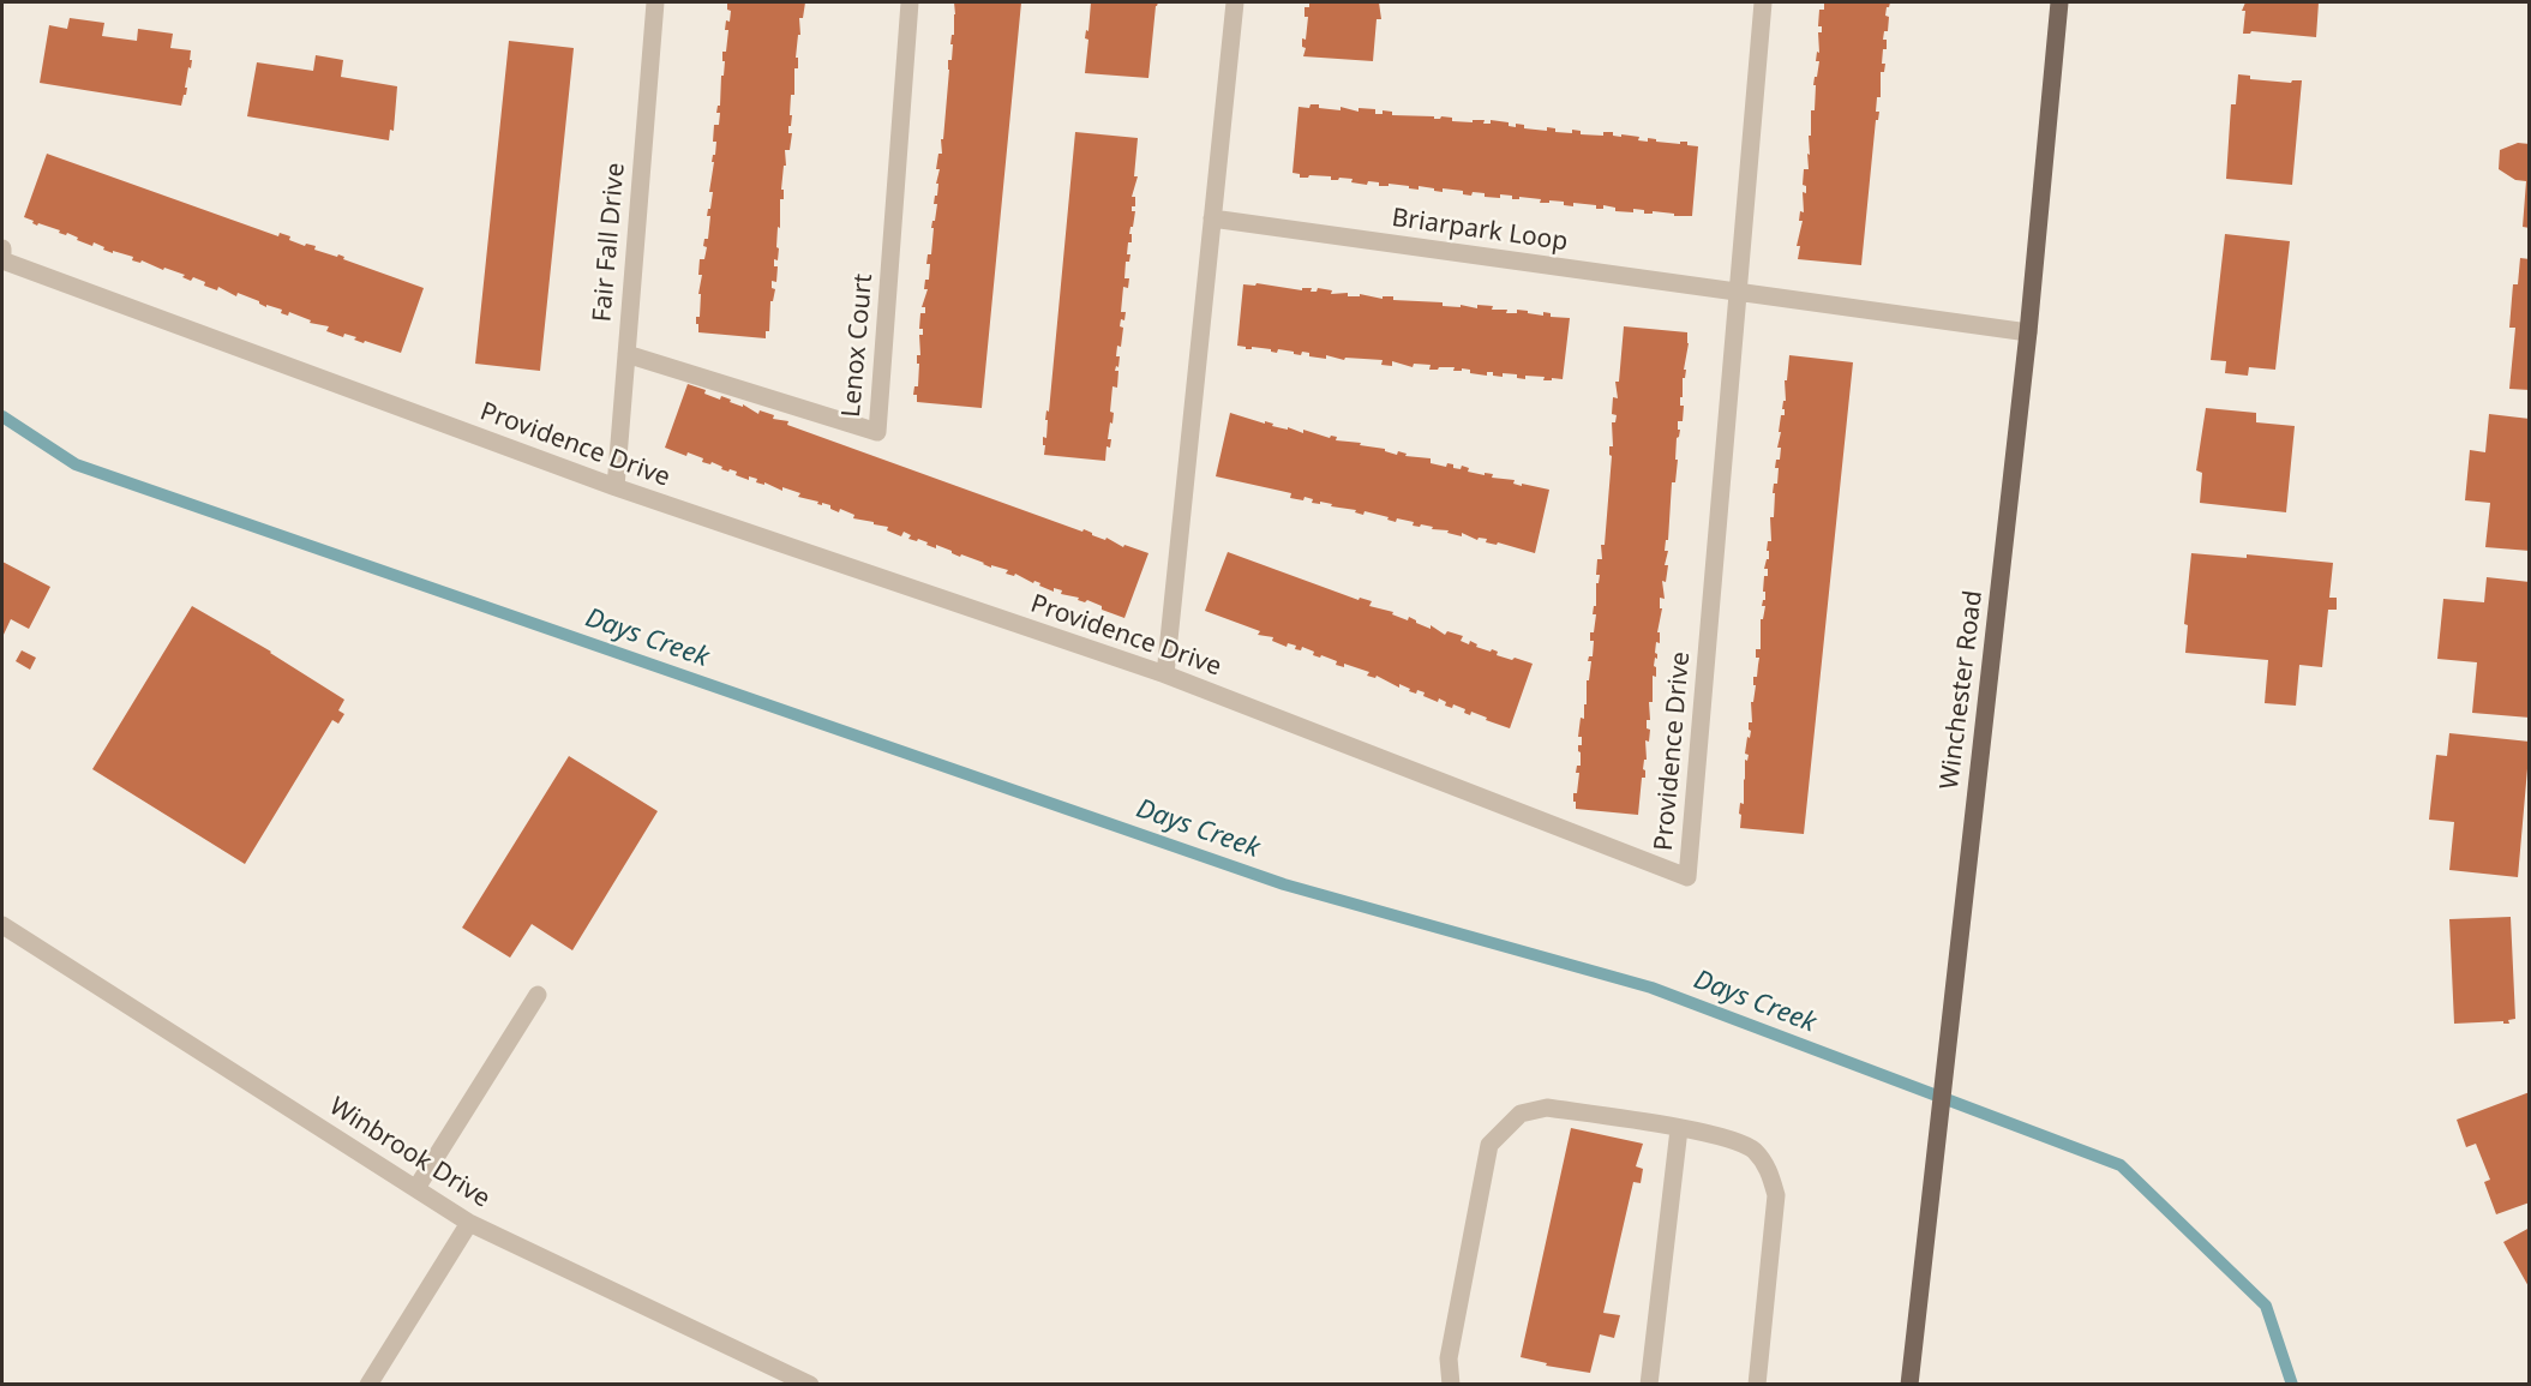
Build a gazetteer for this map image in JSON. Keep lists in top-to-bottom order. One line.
{"streets":{"main road":["Winchester Road"],"street":["Briarpark Loop","Fair Fall Drive","Lenox Court","Providence Drive","Winbrook Drive"]},"crossings":[["Briarpark Loop","Providence Drive"],["Briarpark Loop","Winchester Road"],["Fair Fall Drive","Lenox Court"],["Fair Fall Drive","Providence Drive"]],"water":["Days Creek"]}
